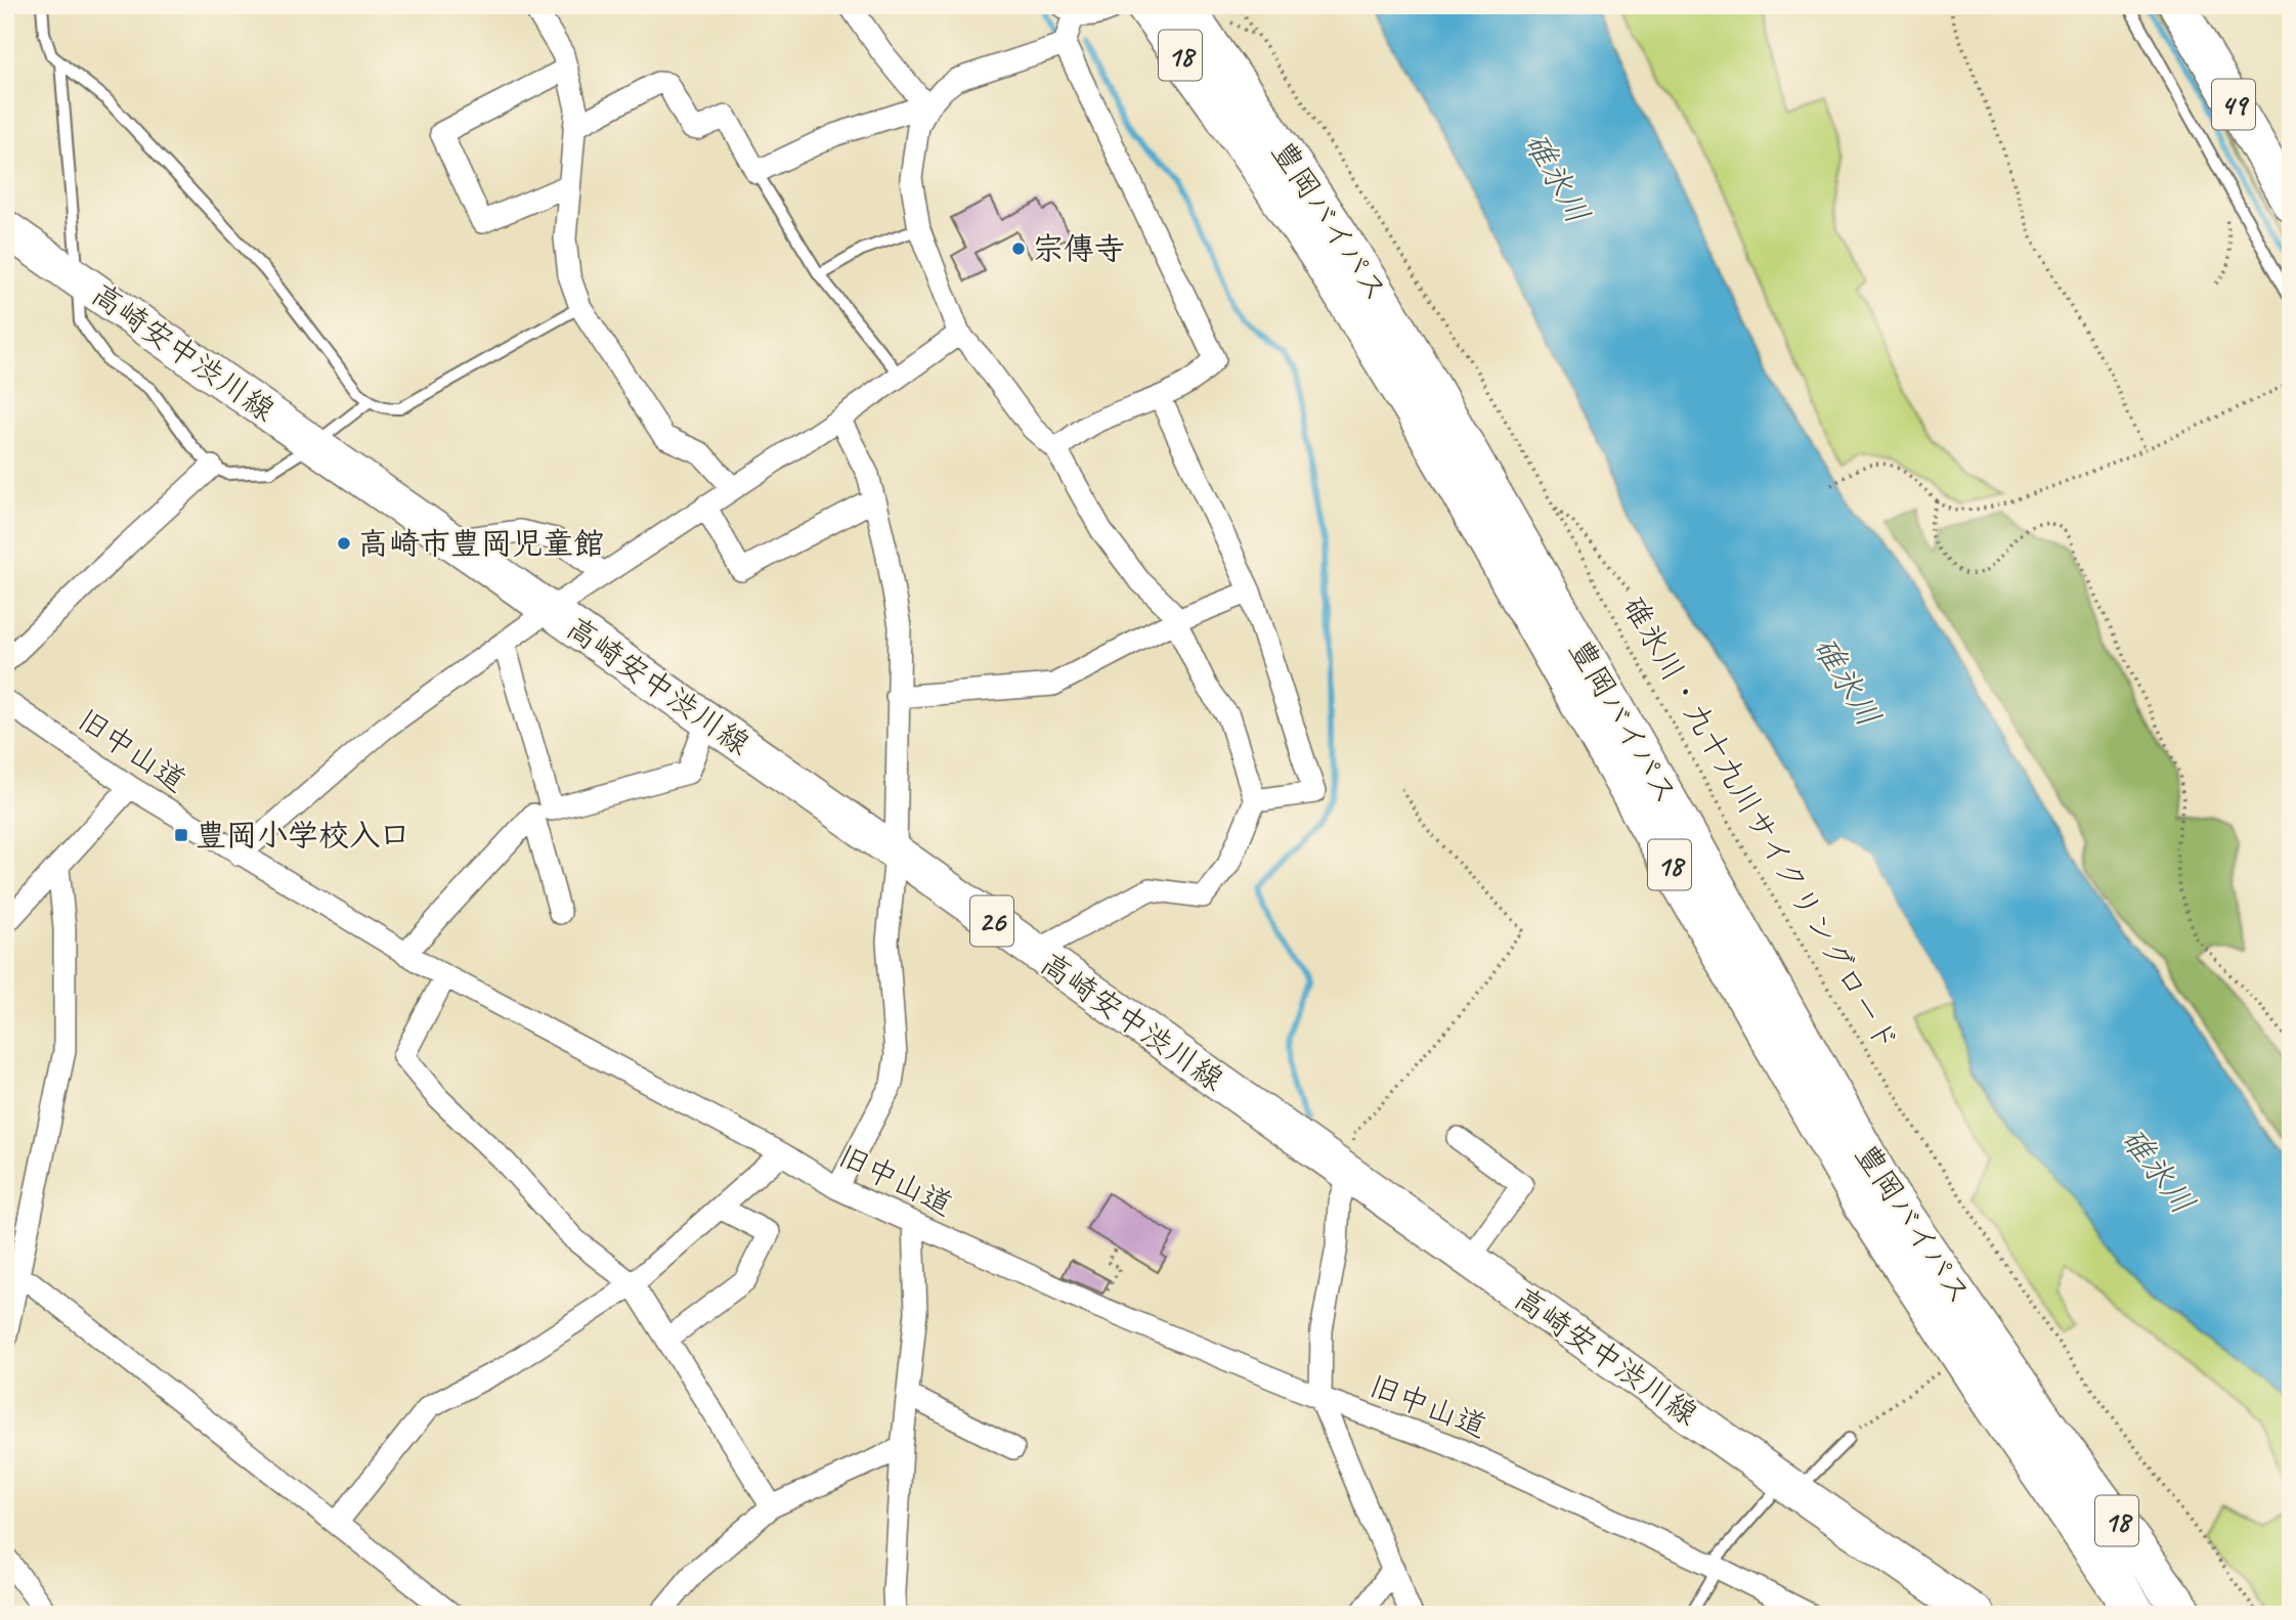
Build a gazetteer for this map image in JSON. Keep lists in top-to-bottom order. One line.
{"streets":{"highway":["18","豊岡バイパス"],"main road":["49","高崎安中渋川線","26"],"street":["旧中山道"],"path":["碓氷川・九十九川サイクリングロード"]},"water":["碓氷川"],"places":{"other":["宗傳寺","高崎市豊岡児童館"],"transit":["豊岡小学校入口"]}}
